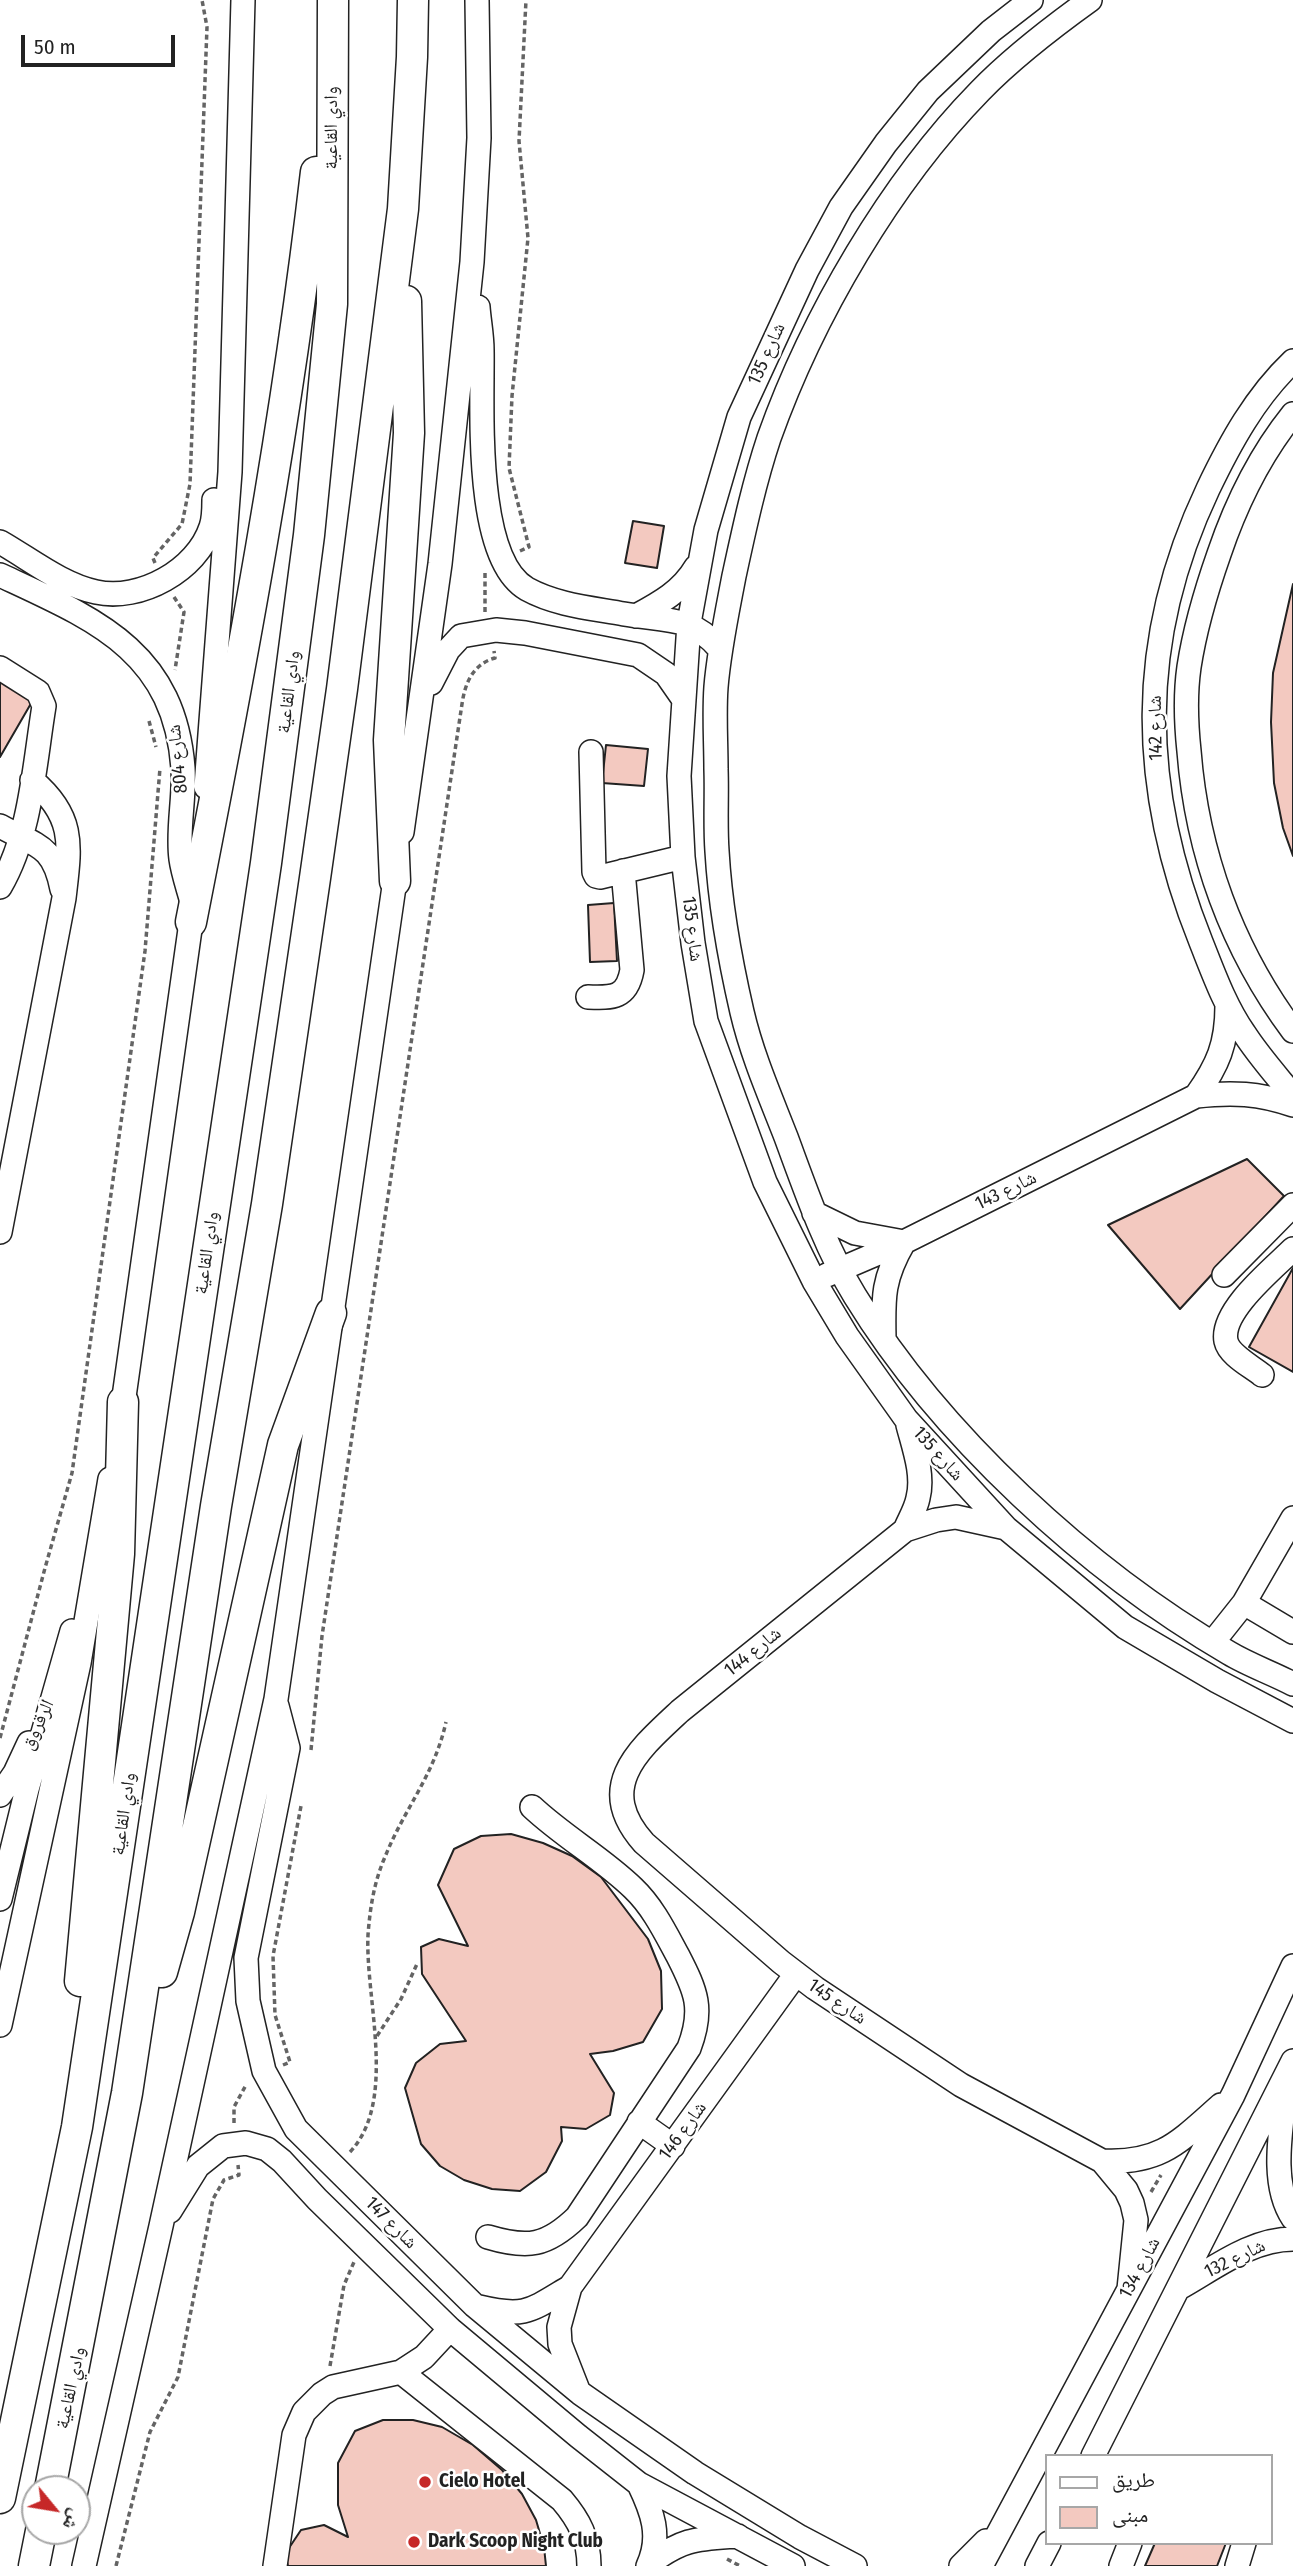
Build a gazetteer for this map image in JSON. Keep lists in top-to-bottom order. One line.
{"streets":{"main road":["وادي القاعية"],"street":["شارع 135","شارع 142","شارع 804","شارع 143","شارع 144","الرقروق","شارع 145","شارع 146","شارع 147","شارع 132","شارع 134"]},"crossings":[["شارع 135","شارع 143"],["شارع 135","شارع 144"],["شارع 144","شارع 145"],["شارع 145","شارع 146"],["شارع 145","شارع 134"],["شارع 146","شارع 147"]],"places":["Cielo Hotel","Dark Scoop Night Club"],"legend":["طريق","مبنى"],"scale_bar":"50 m","north":"bottom right"}
